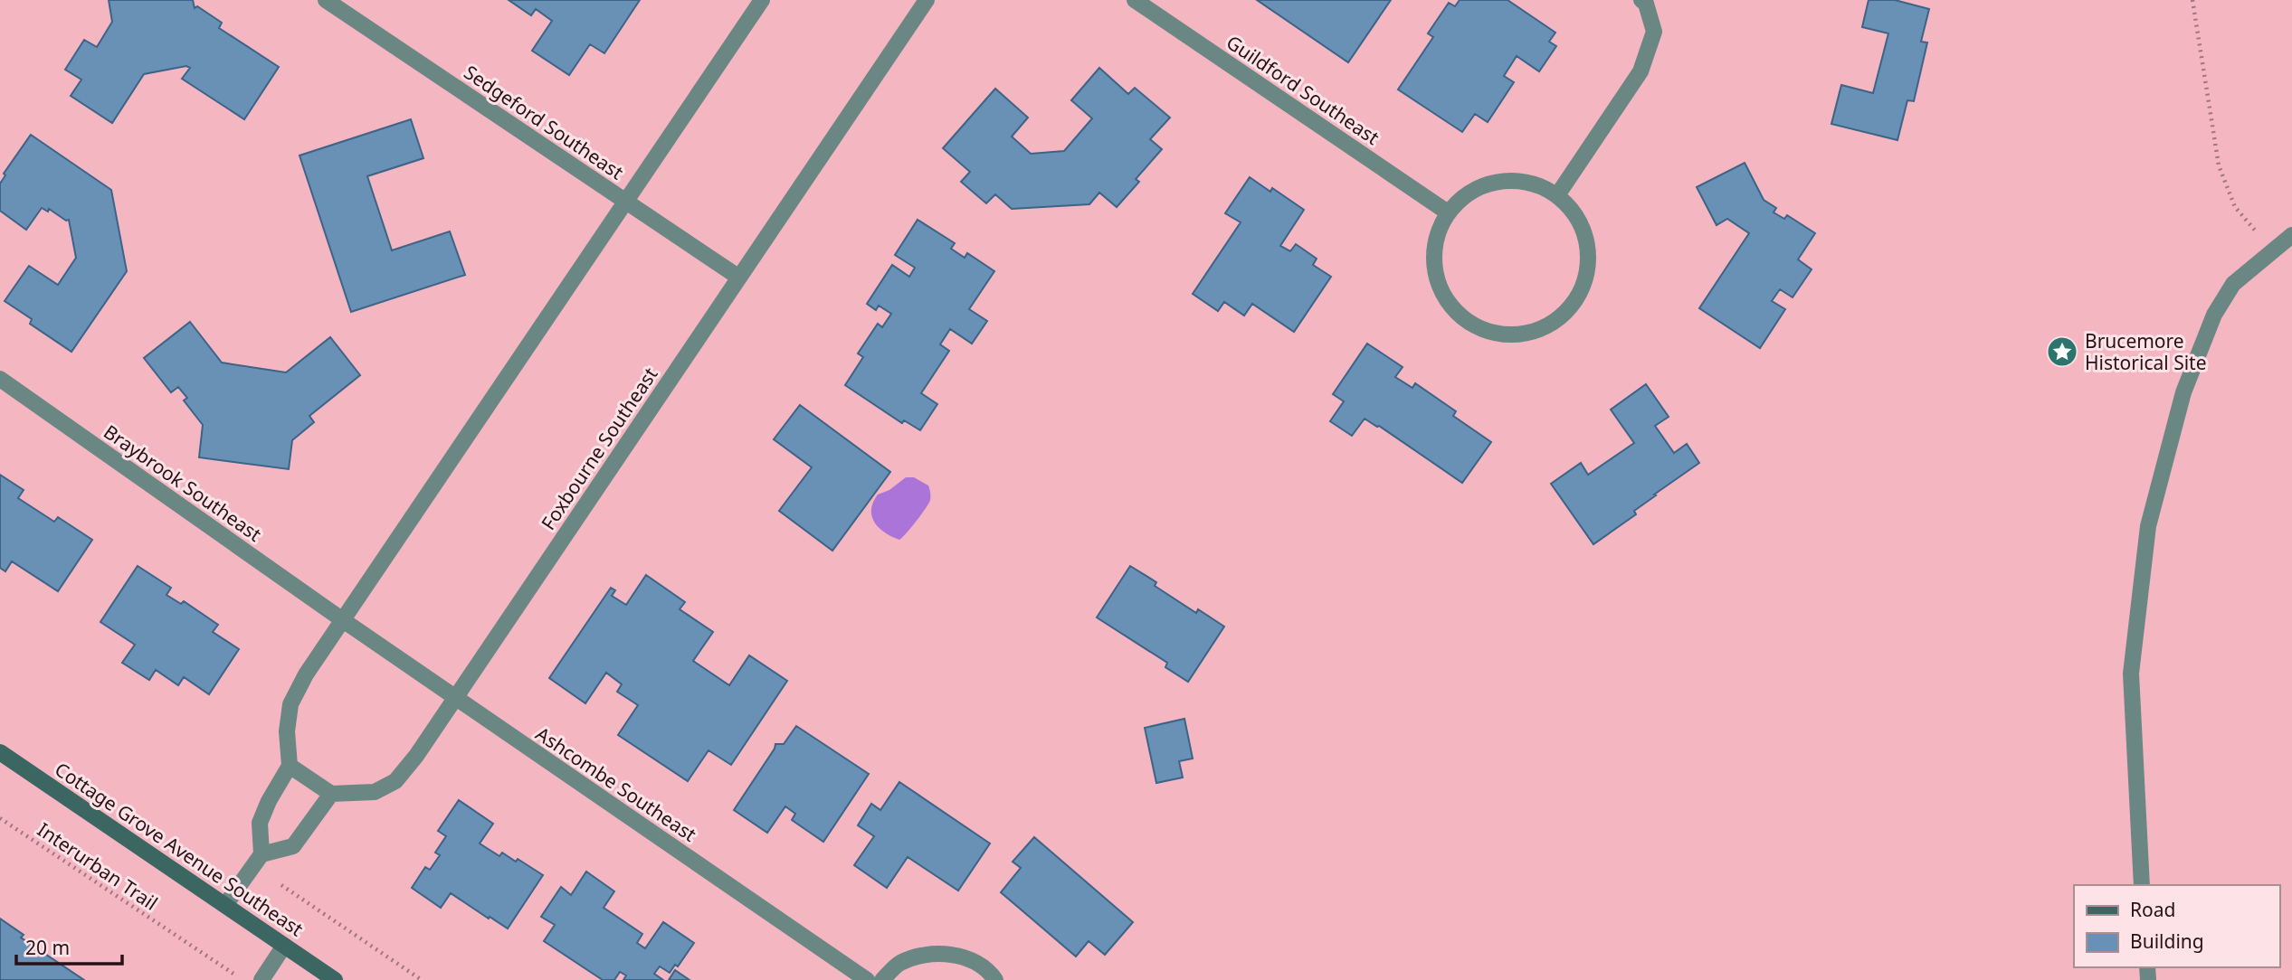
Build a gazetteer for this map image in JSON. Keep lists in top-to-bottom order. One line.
{"streets":{"main road":["Cottage Grove Avenue Southeast"],"street":["Guildford Southeast","Sedgeford Southeast","Foxbourne Southeast","Braybrook Southeast","Ashcombe Southeast"],"path":["Interurban Trail"]},"crossings":[["Sedgeford Southeast","Foxbourne Southeast"],["Foxbourne Southeast","Braybrook Southeast"],["Foxbourne Southeast","Ashcombe Southeast"],["Braybrook Southeast","Ashcombe Southeast"]],"places":{"place":["Brucemore Historical Site"]},"legend":["Road","Building"],"scale_bar":"20 m"}
